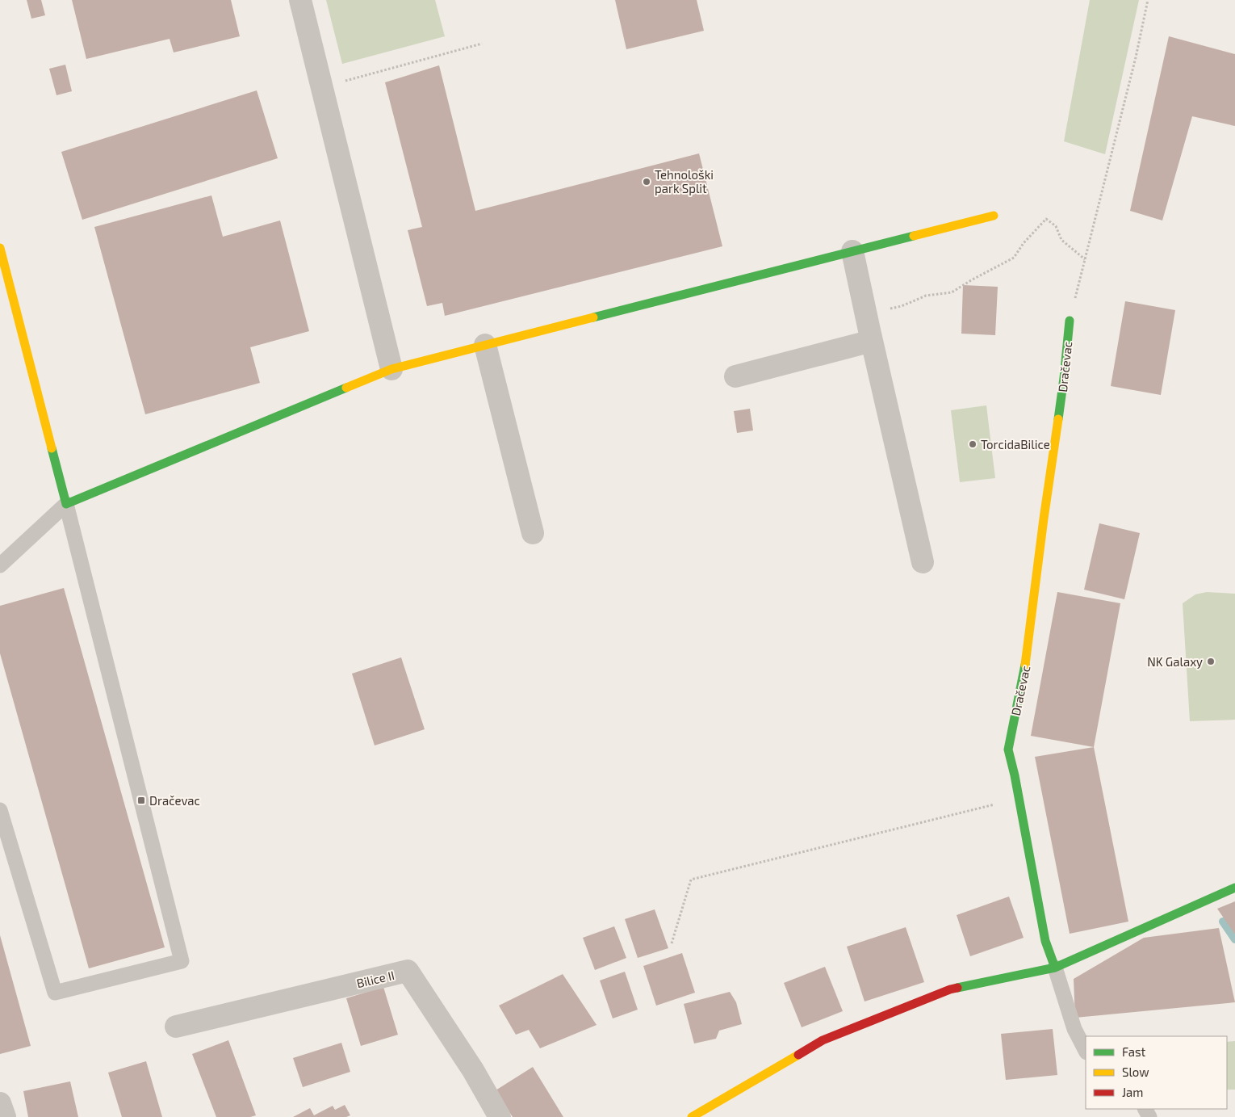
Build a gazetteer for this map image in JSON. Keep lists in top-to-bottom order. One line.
{"streets":{"street":["Dračevac","Bilice II"]},"places":{"other":["Tehnološki park Split","TorcidaBilice","NK Galaxy"],"transit":["Dračevac"]},"legend":["Fast","Slow","Jam"]}
